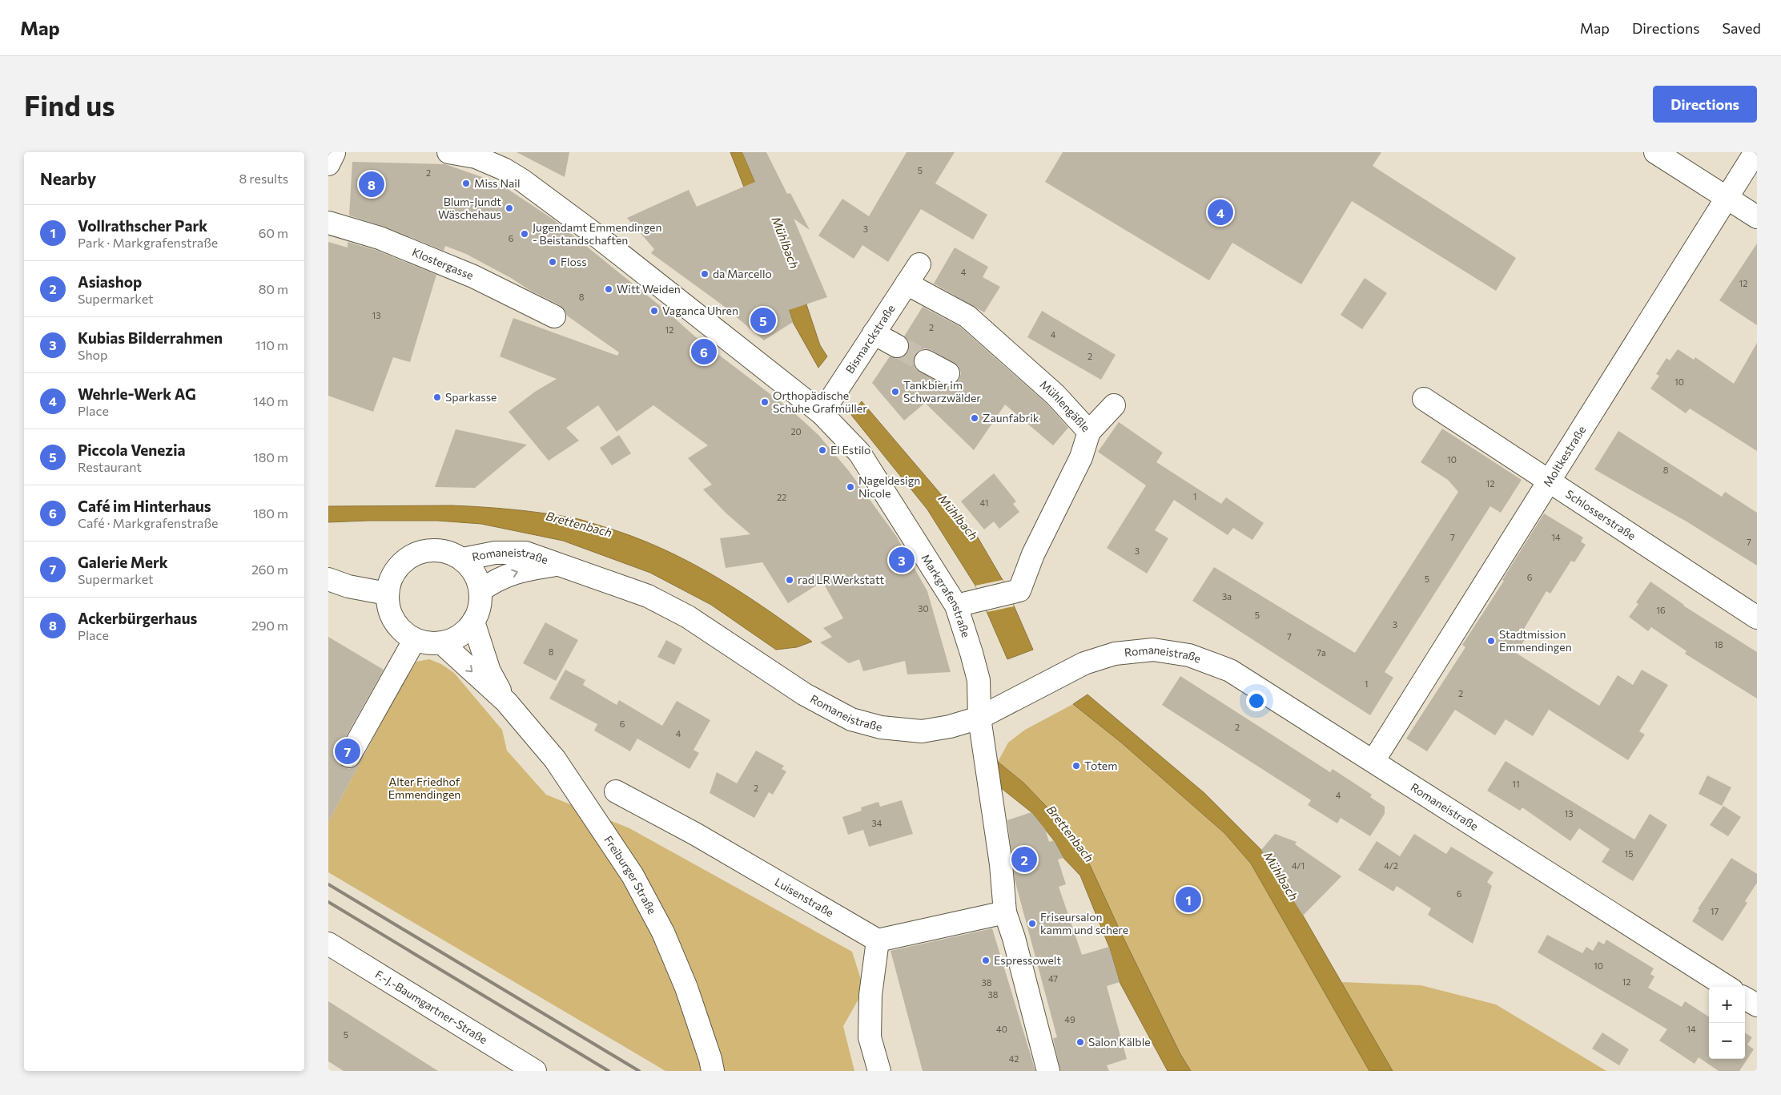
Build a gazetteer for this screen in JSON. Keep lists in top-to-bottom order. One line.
{"streets":{"street":["Klostergasse","Bismarckstraße","Mühlengäßle","Moltkestraße","Schlosserstraße","Romaneistraße","Markgrafenstraße","Freiburger Straße","Luisenstraße","F.-J.-Baumgartner-Straße"]},"crossings":[["Bismarckstraße","Mühlengäßle"],["Bismarckstraße","Markgrafenstraße"],["Mühlengäßle","Markgrafenstraße"],["Moltkestraße","Schlosserstraße"],["Moltkestraße","Romaneistraße"],["Romaneistraße","Markgrafenstraße"],["Romaneistraße","Freiburger Straße"]],"water":["Mühlbach","Brettenbach"],"parks":["Alter Friedhof Emmendingen"],"places":["Miss Nail","Blum-Jundt Wäschehaus","Jugendamt Emmendingen - Beistandschaften","Floss","da Marcello","Witt Weiden","Vaganca Uhren","Tankbier im Schwarzwälder","Sparkasse","Orthopädische Schuhe Grafmüller","Zaunfabrik","El Estilo","Nageldesign Nicole","rad LR Werkstatt","Stadtmission Emmendingen","Totem","Friseursalon kamm und schere","Espressowelt","Salon Kälble"],"house_numbers":["5","2","3","6","4","12","8","13","2","12","4","2","10","20","10","8","12","1","22","41","7","14","7","3","6","5","3a","30","16","5","3","7","18","8","7a","1","2","6","2","4","11","2","4","13","34","15","4/1","4/2","6","17","10","47","12","38","38","49","40","14","5","42"],"page":{"header":"Map","nav":["Map","Directions","Saved"],"buttons":"Directions","title":"Find us","heading":["Nearby","8 results"],"pins":["8","4","5","6","3","7","2","1"],"list":[{"mark":"1","name":"Vollrathscher Park","note":"Park · Markgrafenstraße","value":"60 m"},{"mark":"2","name":"Asiashop","note":"Supermarket","value":"80 m"},{"mark":"3","name":"Kubias Bilderrahmen","note":"Shop","value":"110 m"},{"mark":"4","name":"Wehrle-Werk AG","note":"Place","value":"140 m"},{"mark":"5","name":"Piccola Venezia","note":"Restaurant","value":"180 m"},{"mark":"6","name":"Café im Hinterhaus","note":"Café · Markgrafenstraße","value":"180 m"},{"mark":"7","name":"Galerie Merk","note":"Supermarket","value":"260 m"},{"mark":"8","name":"Ackerbürgerhaus","note":"Place","value":"290 m"}],"map_buttons":["+","−"]}}
